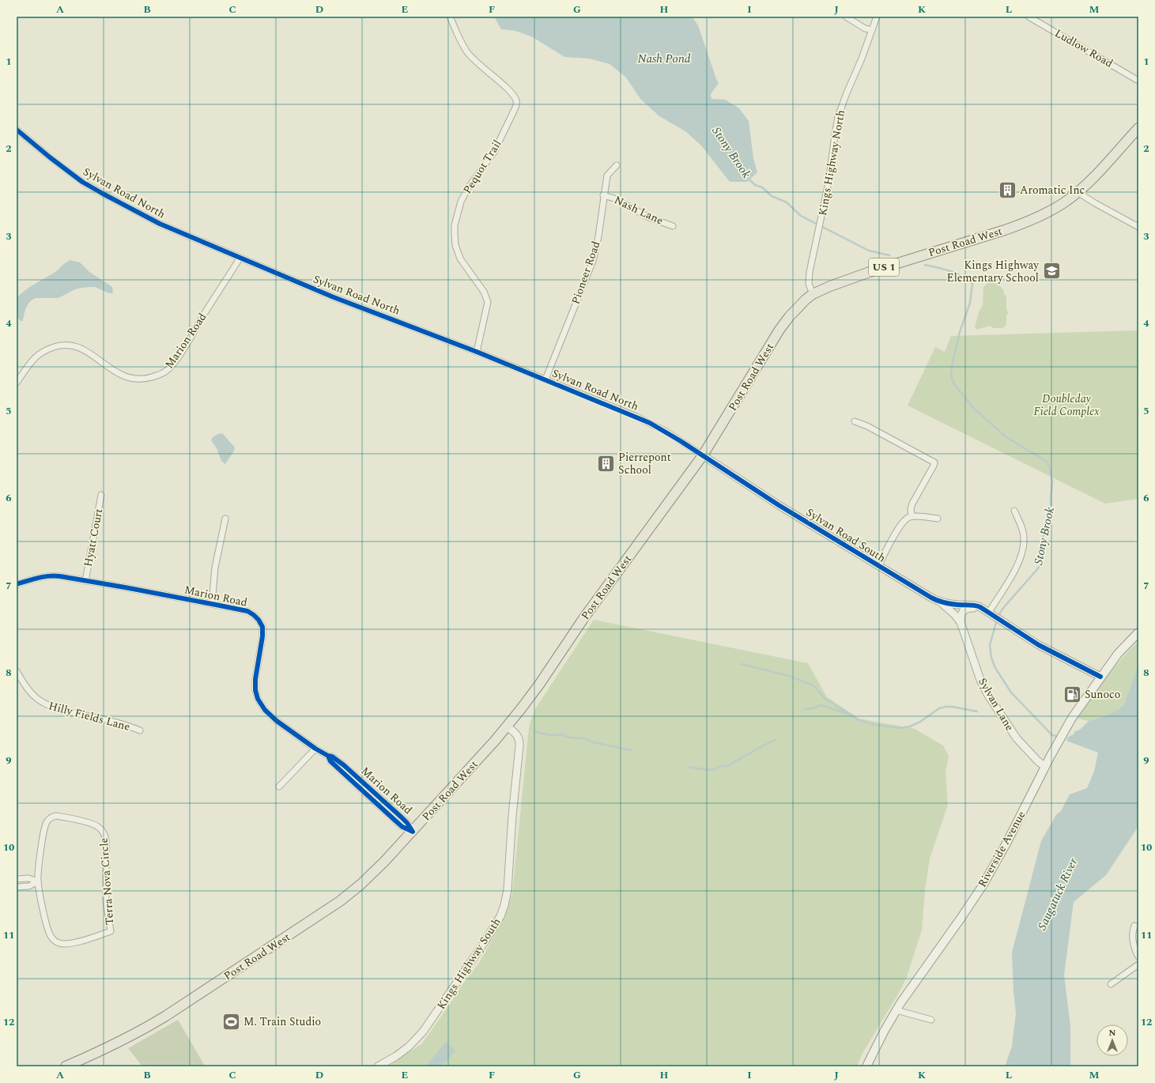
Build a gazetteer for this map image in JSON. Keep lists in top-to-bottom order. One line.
{"streets":{"main road":["Post Road West","US 1","Riverside Avenue"],"street":["Ludlow Road","Kings Highway North","Pequot Trail","Sylvan Road North","Nash Lane","Pioneer Road","Marion Road","Sylvan Road South","Hyatt Court","Sylvan Lane","Hilly Fields Lane","Terra Nova Circle","Kings Highway South"]},"crossings":[["Kings Highway North","Post Road West"],["Pequot Trail","Sylvan Road North"],["Sylvan Road North","Post Road West"],["Sylvan Road North","Pioneer Road"],["Sylvan Road North","Marion Road"],["Sylvan Road North","Sylvan Road South"],["Nash Lane","Pioneer Road"],["Post Road West","Marion Road"],["Post Road West","Sylvan Road South"],["Post Road West","Kings Highway South"],["Marion Road","Hyatt Court"],["Sylvan Road South","Sylvan Lane"],["Sylvan Road South","Riverside Avenue"],["Sylvan Lane","Riverside Avenue"]],"water":["Nash Pond","Stony Brook","Saugatuck River"],"parks":["Doubleday Field Complex"],"places":{"building":["Aromatic Inc","Pierrepont School"],"school or university":["Kings Highway Elementary School"],"fuel station":["Sunoco"],"sports":["M. Train Studio"]},"north":"top","grid":{"columns":["A","B","C","D","E","F","G","H","I","J","K","L","M"],"rows":["1","2","3","4","5","6","7","8","9","10","11","12"]}}
